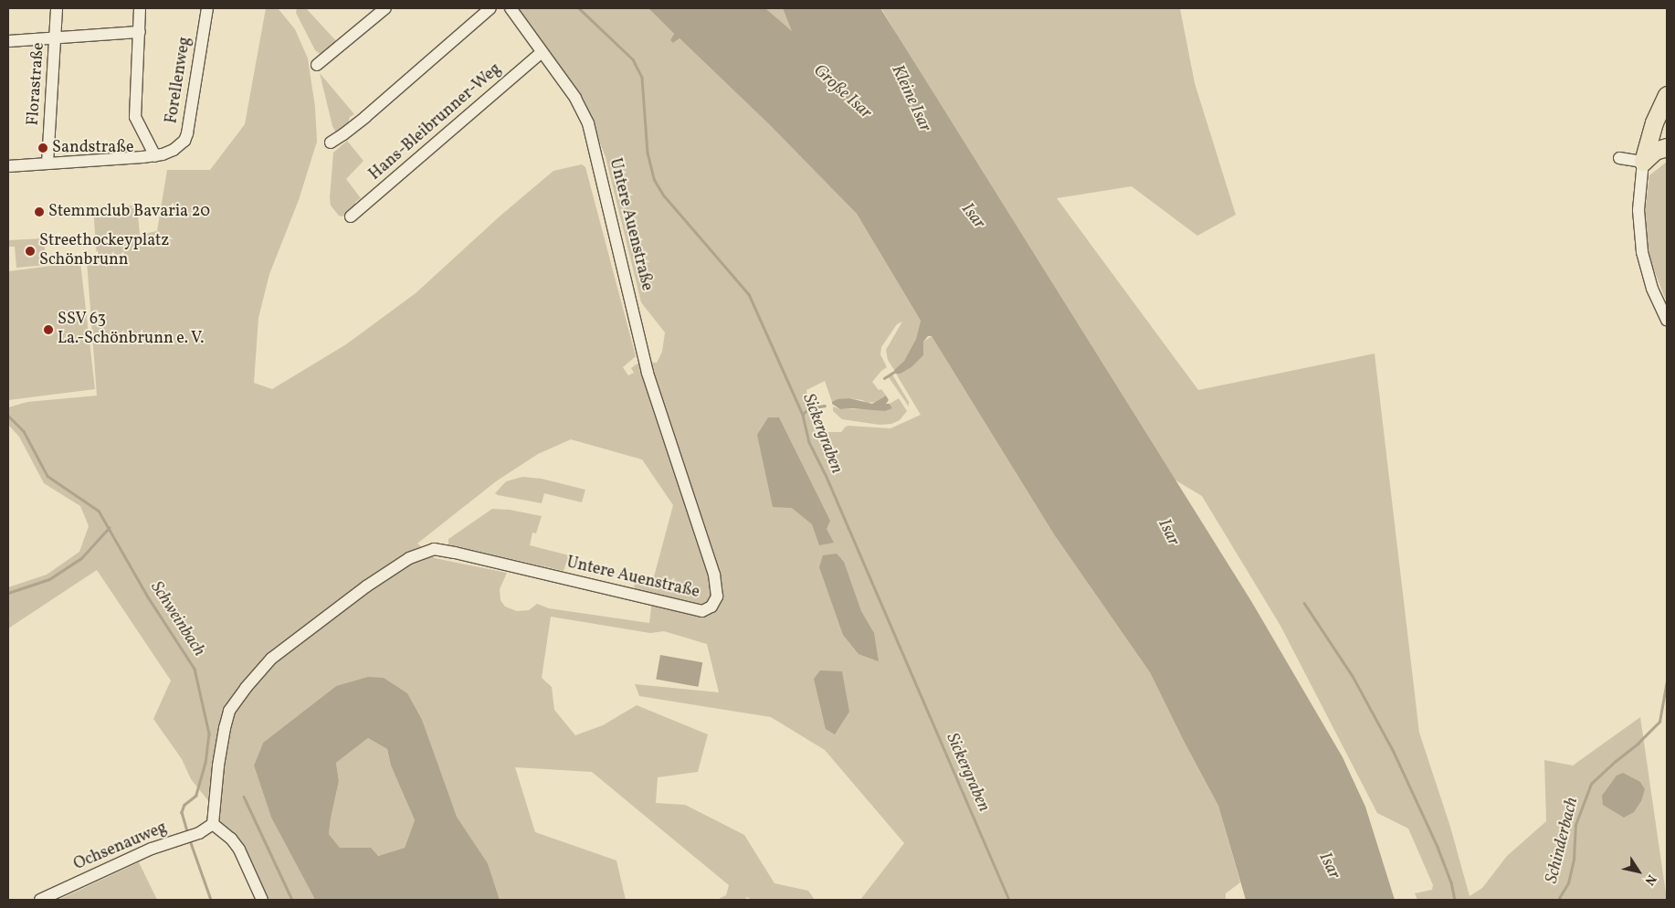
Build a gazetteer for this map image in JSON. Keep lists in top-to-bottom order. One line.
{"streets":{"street":["Forellenweg","Florastraße","Hans-Bleibrunner-Weg","Untere Auenstraße","Ochsenauweg"]},"crossings":[["Forellenweg","Florastraße"],["Hans-Bleibrunner-Weg","Untere Auenstraße"],["Untere Auenstraße","Ochsenauweg"]],"water":["Große Isar","Kleine Isar","Isar","Sickergraben","Schweinbach","Schinderbach"],"places":["Sandstraße","Stemmclub Bavaria 20","Streethockeyplatz Schönbrunn","SSV 63 La.-Schönbrunn e. V."],"north":"bottom right"}
